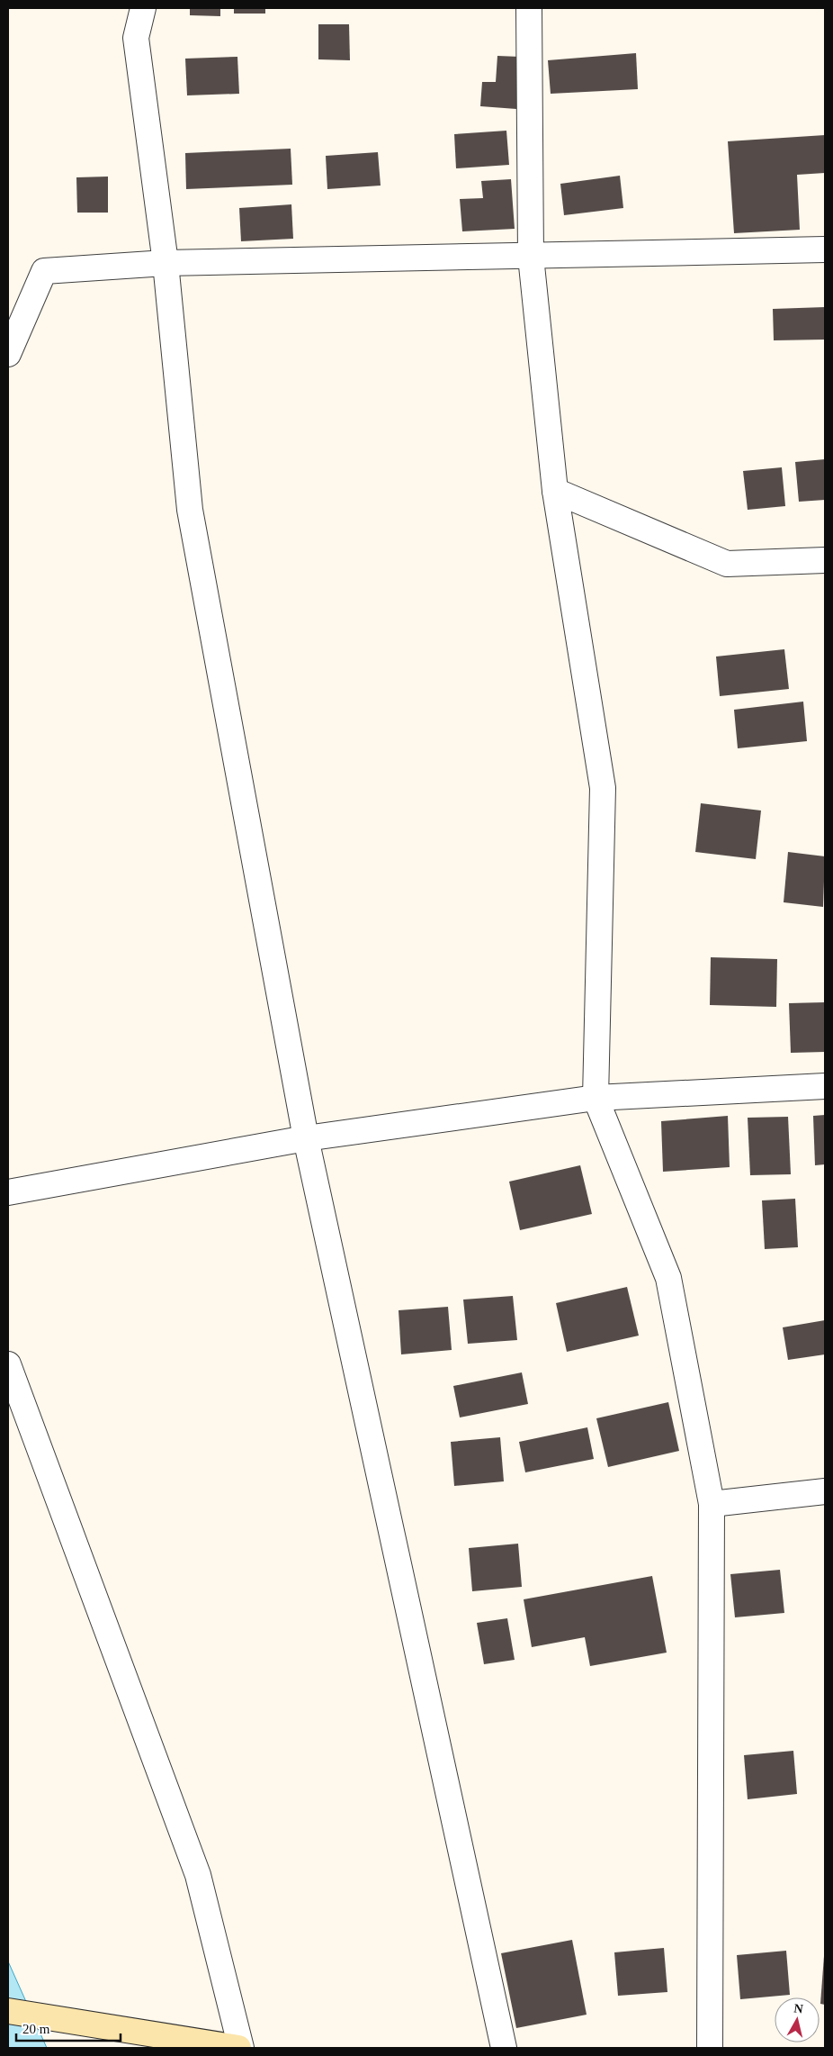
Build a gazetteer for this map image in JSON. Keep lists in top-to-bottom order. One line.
{"scale_bar":"20 m","north":"top"}
